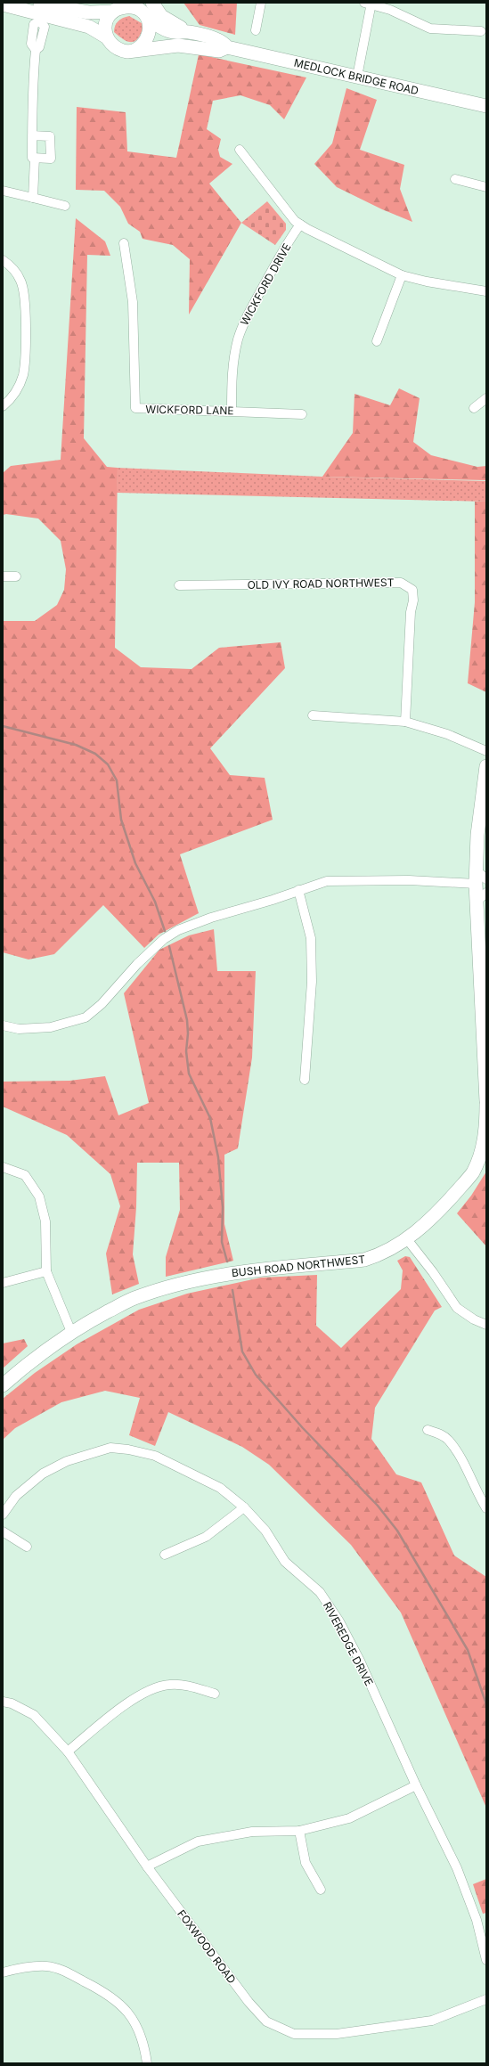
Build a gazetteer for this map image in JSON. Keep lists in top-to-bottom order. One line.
{"streets":{"street":["MEDLOCK BRIDGE ROAD","WICKFORD DRIVE","WICKFORD LANE","OLD IVY ROAD NORTHWEST","BUSH ROAD NORTHWEST","RIVEREDGE DRIVE","FOXWOOD ROAD"]},"crossings":[["WICKFORD DRIVE","WICKFORD LANE"]]}
